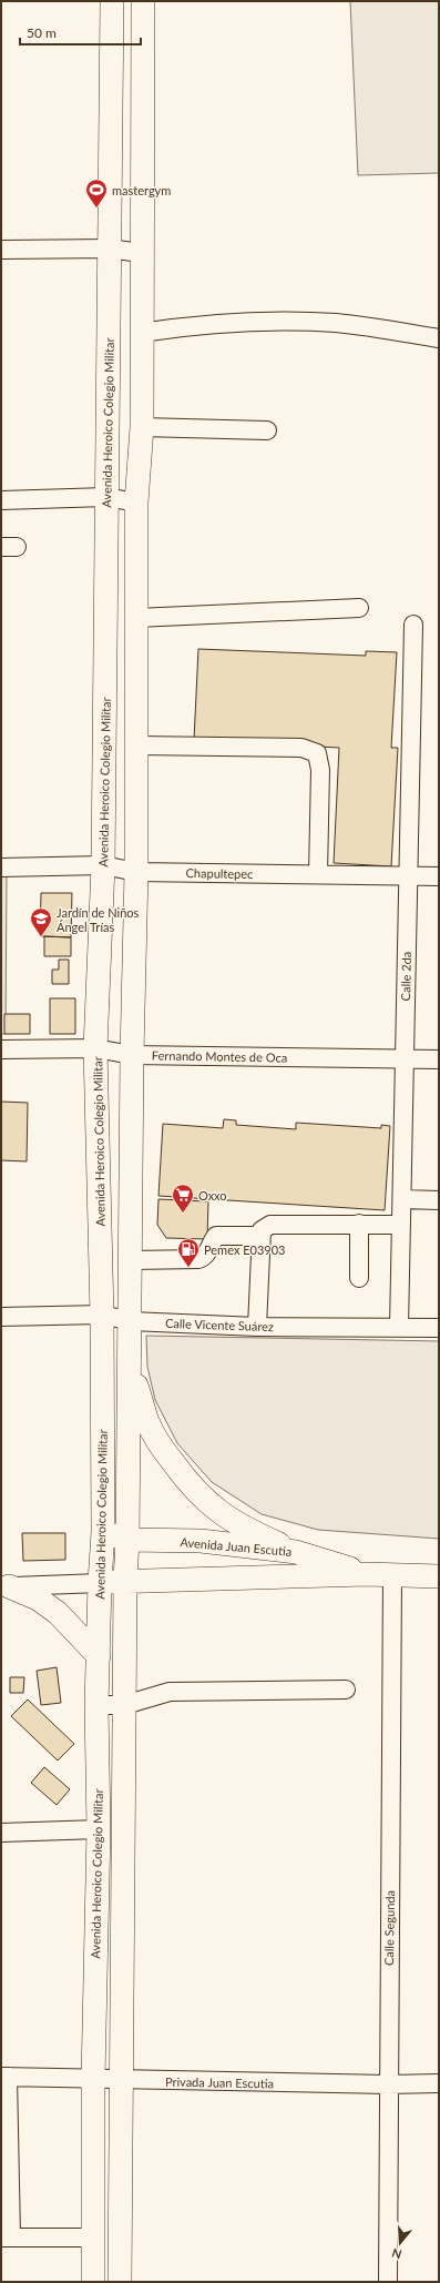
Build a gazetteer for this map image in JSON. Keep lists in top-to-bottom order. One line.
{"streets":{"main road":["Avenida Heroico Colegio Militar","Avenida Juan Escutia"],"street":["Chapultepec","Calle 2da","Fernando Montes de Oca","Calle Vicente Suárez","Calle Segunda","Privada Juan Escutia"]},"crossings":[["Avenida Heroico Colegio Militar","Chapultepec"],["Avenida Heroico Colegio Militar","Fernando Montes de Oca"],["Avenida Heroico Colegio Militar","Calle Vicente Suárez"],["Avenida Heroico Colegio Militar","Avenida Juan Escutia"],["Avenida Heroico Colegio Militar","Privada Juan Escutia"],["Chapultepec","Calle 2da"],["Calle 2da","Fernando Montes de Oca"],["Calle 2da","Calle Vicente Suárez"],["Avenida Juan Escutia","Calle Segunda"],["Calle Segunda","Privada Juan Escutia"]],"places":{"sports":["mastergym"],"school or university":["Jardín de Niños Ángel Trías"],"supermarket":["Oxxo"],"fuel station":["Pemex E03903"]},"scale_bar":"50 m","north":"bottom"}
